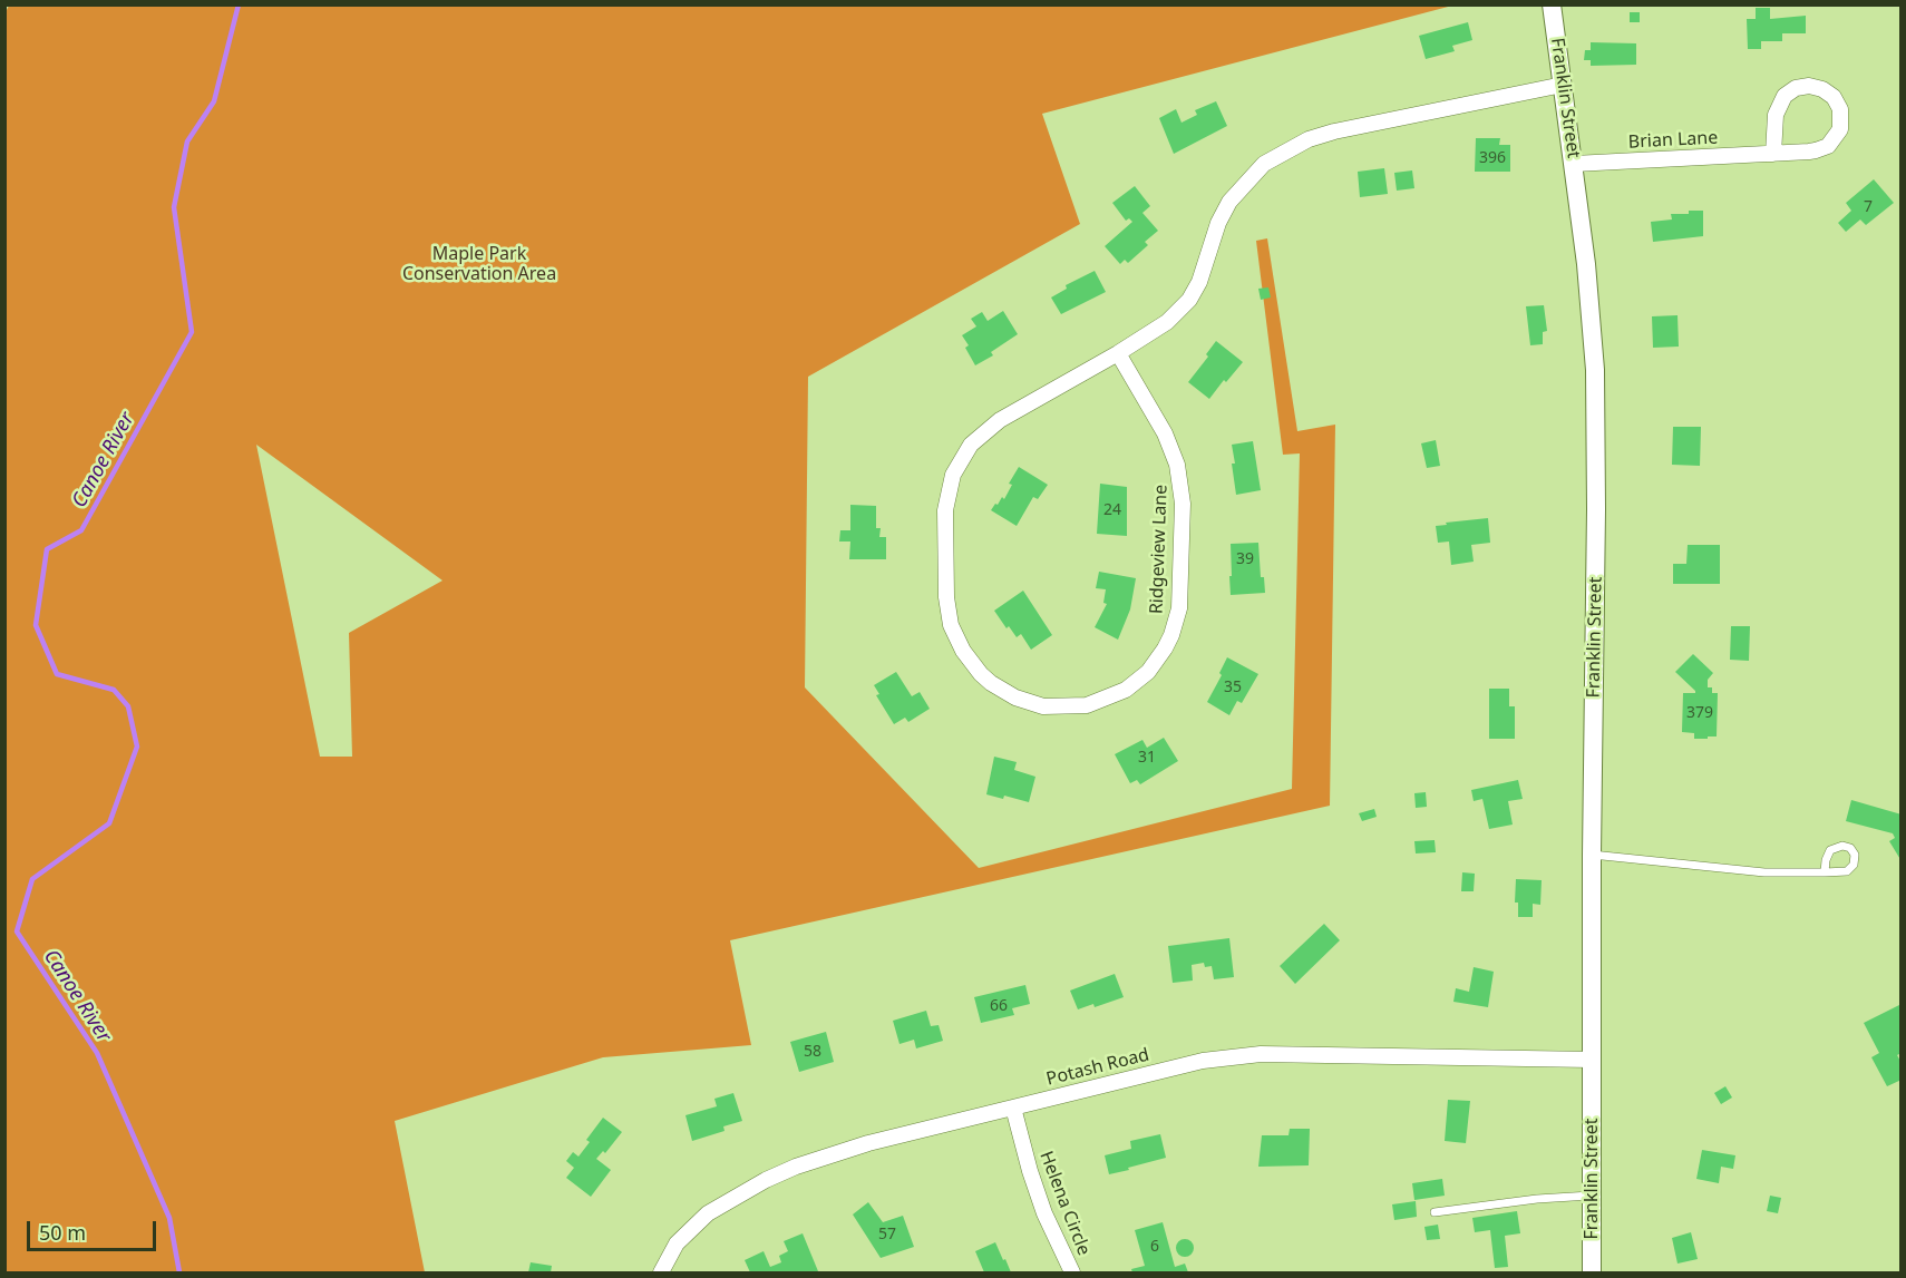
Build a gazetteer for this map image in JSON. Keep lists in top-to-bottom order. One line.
{"streets":{"street":["Franklin Street","Brian Lane","Ridgeview Lane","Potash Road","Helena Circle"]},"crossings":[["Franklin Street","Brian Lane"],["Franklin Street","Ridgeview Lane"],["Franklin Street","Potash Road"],["Potash Road","Helena Circle"]],"water":["Canoe River"],"parks":["Maple Park Conservation Area"],"house_numbers":["396","7","24","39","35","379","31","66","58","57","6"],"scale_bar":"50 m"}
